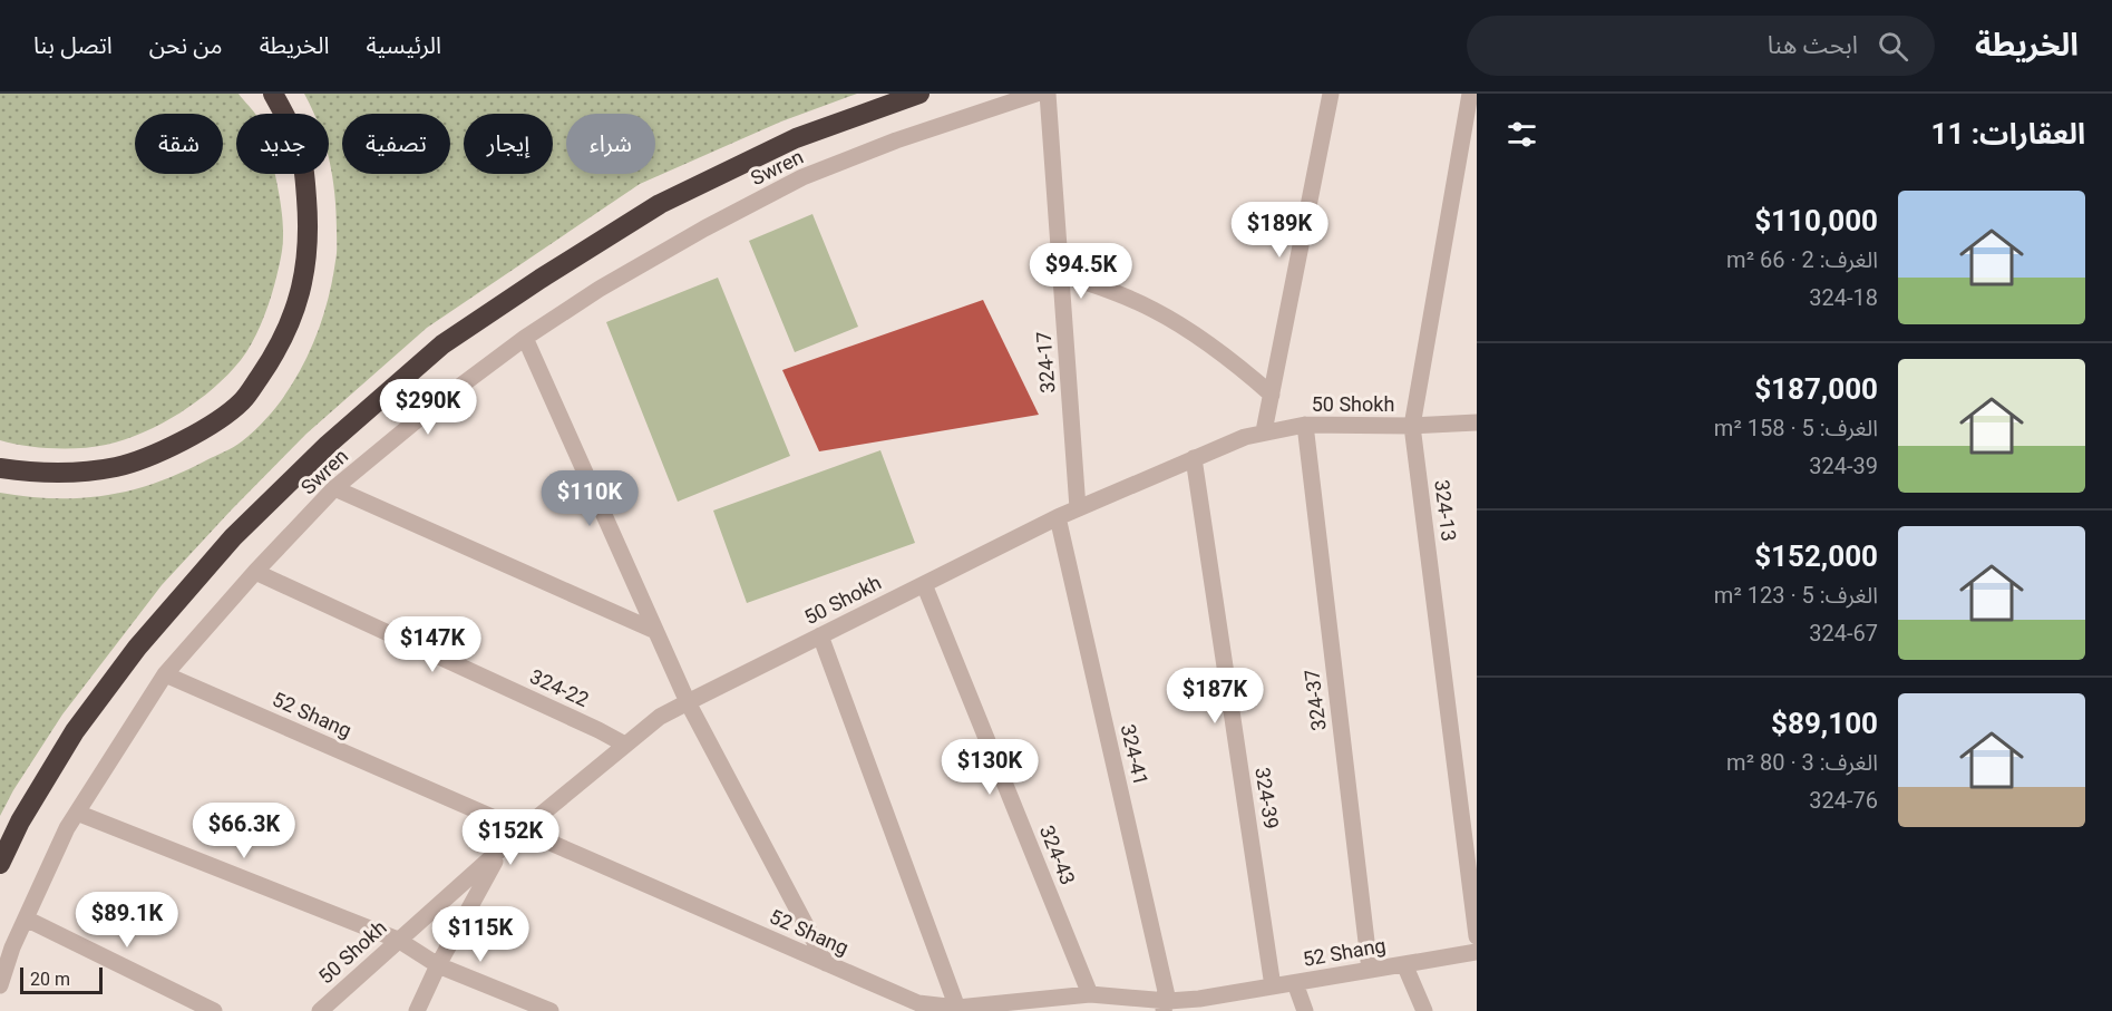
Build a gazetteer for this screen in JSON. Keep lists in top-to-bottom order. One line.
{"streets":{"street":["Swren","324-17","50 Shokh","324-13","324-22","324-37","52 Shang","324-41","324-39","324-43"]},"crossings":[["Swren","324-22"],["Swren","52 Shang"],["324-17","50 Shokh"],["50 Shokh","324-13"],["50 Shokh","324-22"],["50 Shokh","324-37"],["50 Shokh","52 Shang"],["50 Shokh","324-41"],["50 Shokh","324-39"],["50 Shokh","324-43"],["324-37","52 Shang"],["52 Shang","324-41"],["52 Shang","324-39"],["52 Shang","324-43"]],"scale_bar":"20 m","page":{"header":"الخريطة","search":"ابحث هنا","nav":["الرئيسية","الخريطة","من نحن","اتصل بنا"],"heading":"العقارات: 11","chip":["شراء","إيجار","تصفية","جديد","شقة"],"list":[{"name":"$110,000","note":"الغرف: 2 · 66 m² · 324-18"},{"name":"$187,000","note":"الغرف: 5 · 158 m² · 324-39"},{"name":"$152,000","note":"الغرف: 5 · 123 m² · 324-67"},{"name":"$89,100","note":"الغرف: 3 · 80 m² · 324-76"}],"price":["$189K","$94.5K","$290K","$110K","$147K","$187K","$130K","$66.3K","$152K","$89.1K","$115K"],"scale":"20 m"}}
